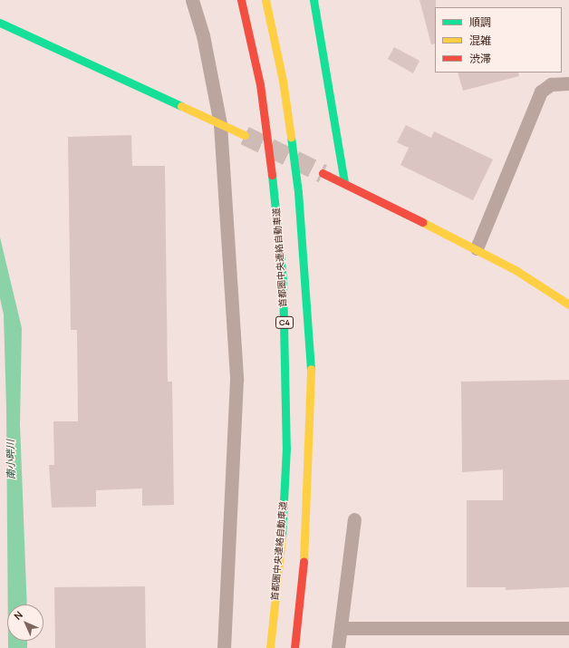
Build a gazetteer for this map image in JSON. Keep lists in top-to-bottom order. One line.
{"streets":{"main road":["首都圏中央連絡自動車道","C4"]},"water":["南小畔川"],"legend":["順調","混雑","渋滞"],"north":"top left"}
